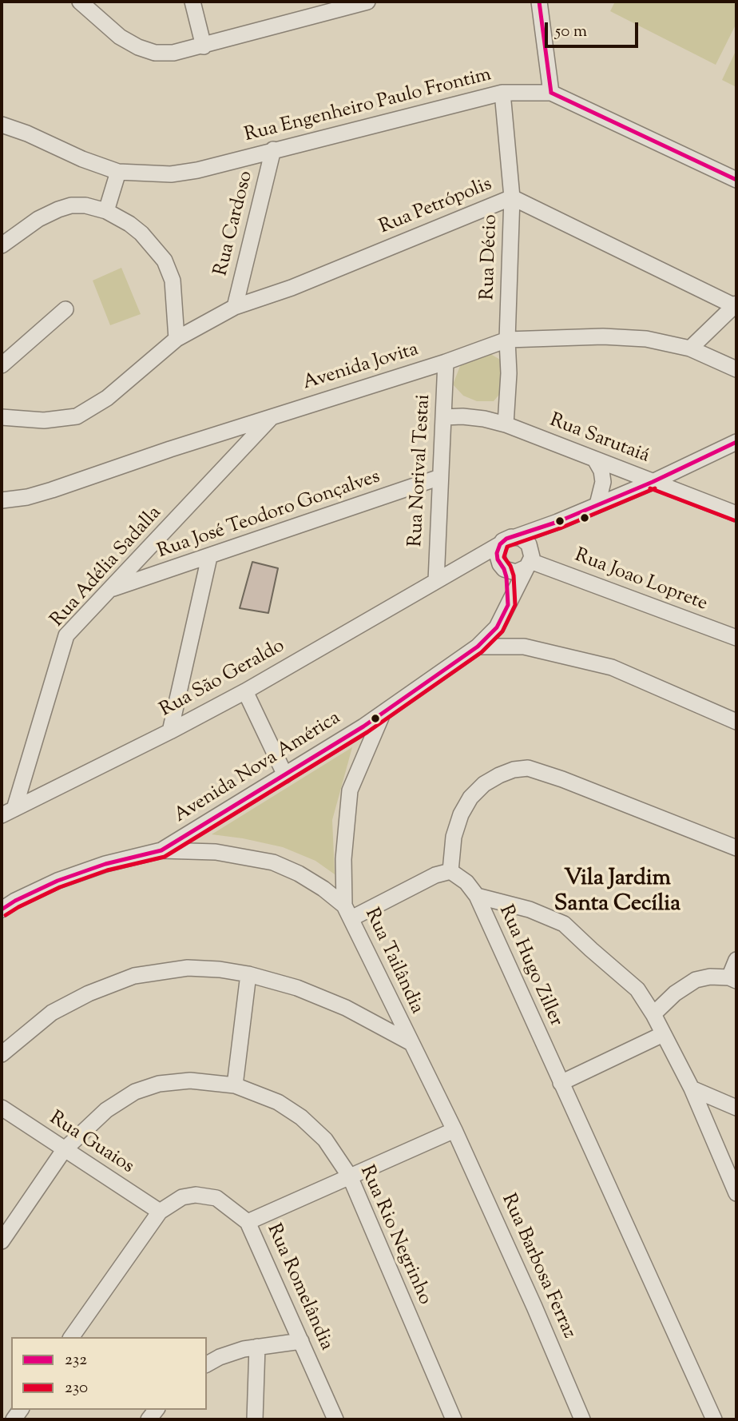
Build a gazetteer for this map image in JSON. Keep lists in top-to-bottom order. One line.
{"streets":{"street":["Rua Engenheiro Paulo Frontim","Rua Petrópolis","Rua Cardoso","Rua Décio","Avenida Jovita","Rua Sarutaiá","Rua Norival Testai","Rua José Teodoro Gonçalves","Rua Adélia Sadalla","Rua Joao Loprete","Rua São Geraldo","Avenida Nova América","Rua Tailândia","Rua Hugo Ziller","Rua Guaios","Rua Rio Negrinho","Rua Barbosa Ferraz","Rua Romelândia"]},"crossings":[["Rua Engenheiro Paulo Frontim","Rua Cardoso"],["Rua Engenheiro Paulo Frontim","Rua Décio"],["Rua Petrópolis","Rua Cardoso"],["Rua Petrópolis","Rua Décio"],["Rua Décio","Avenida Jovita"],["Rua Décio","Rua Sarutaiá"],["Avenida Jovita","Rua Norival Testai"],["Avenida Jovita","Rua Adélia Sadalla"],["Rua Sarutaiá","Rua Norival Testai"],["Rua Norival Testai","Rua José Teodoro Gonçalves"],["Rua Norival Testai","Rua São Geraldo"],["Rua José Teodoro Gonçalves","Rua Adélia Sadalla"],["Rua Adélia Sadalla","Rua São Geraldo"],["Rua Joao Loprete","Rua São Geraldo"],["Rua Joao Loprete","Avenida Nova América"],["Rua São Geraldo","Avenida Nova América"],["Avenida Nova América","Rua Tailândia"],["Rua Tailândia","Rua Barbosa Ferraz"],["Rua Guaios","Rua Rio Negrinho"],["Rua Guaios","Rua Romelândia"]],"districts":["Vila Jardim Santa Cecília"],"lines":["transit line 232","transit line 230"],"legend":["232","230"],"scale_bar":"50 m"}
